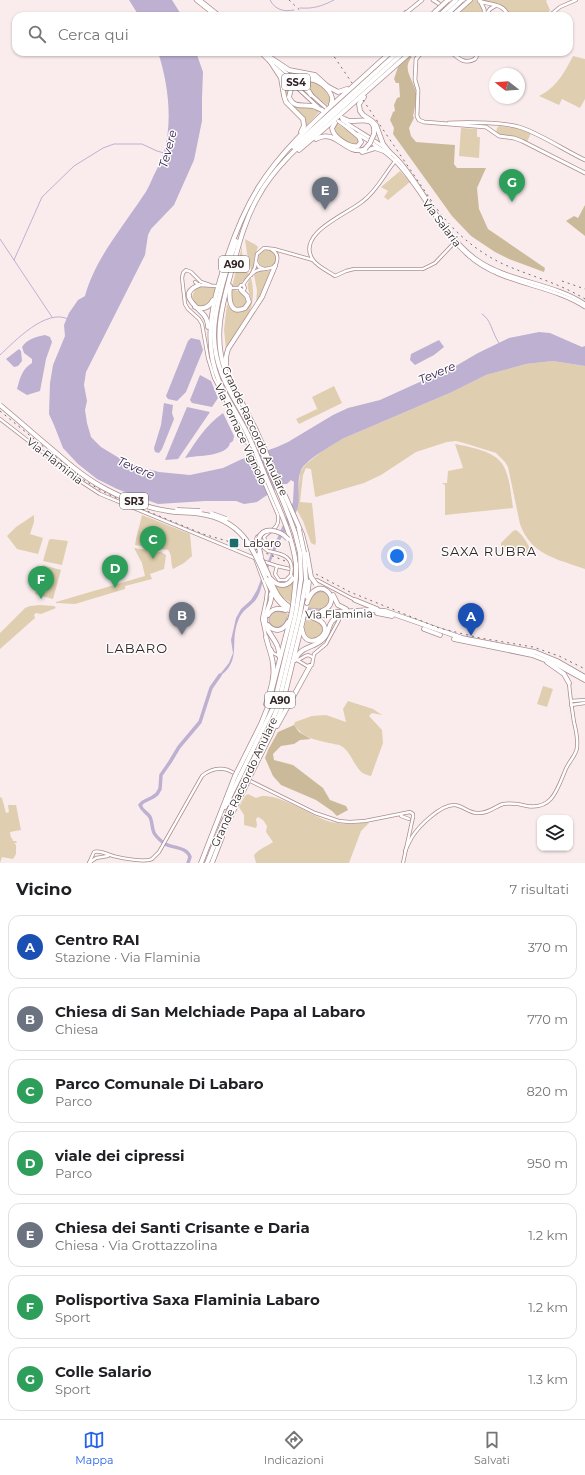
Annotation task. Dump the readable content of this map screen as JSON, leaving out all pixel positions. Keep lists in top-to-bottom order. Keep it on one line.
{"streets":{"highway":["A90","Grande Raccordo Anulare","Via Flaminia","SR3"],"main road":["SS4","Via Salaria"],"street":["Via Fornace Vignolo"]},"crossings":[["SS4","Grande Raccordo Anulare"],["Grande Raccordo Anulare","Via Fornace Vignolo"],["Grande Raccordo Anulare","Via Flaminia"],["Via Flaminia","SR3"]],"districts":["SAXA RUBRA","LABARO"],"water":["Tevere"],"places":{"transit":["Labaro"]},"north":"left","page":{"search":"Cerca qui","pins":["G","E","C","D","F","B","A"],"heading":["Vicino","7 risultati"],"list":[{"mark":"A","name":"Centro RAI","note":"Stazione · Via Flaminia","value":"370 m"},{"mark":"B","name":"Chiesa di San Melchiade Papa al Labaro","note":"Chiesa","value":"770 m"},{"mark":"C","name":"Parco Comunale Di Labaro","note":"Parco","value":"820 m"},{"mark":"D","name":"viale dei cipressi","note":"Parco","value":"950 m"},{"mark":"E","name":"Chiesa dei Santi Crisante e Daria","note":"Chiesa · Via Grottazzolina","value":"1.2 km"},{"mark":"F","name":"Polisportiva Saxa Flaminia Labaro","note":"Sport","value":"1.2 km"},{"mark":"G","name":"Colle Salario","note":"Sport","value":"1.3 km"}],"nav":["Mappa","Indicazioni","Salvati"]}}
